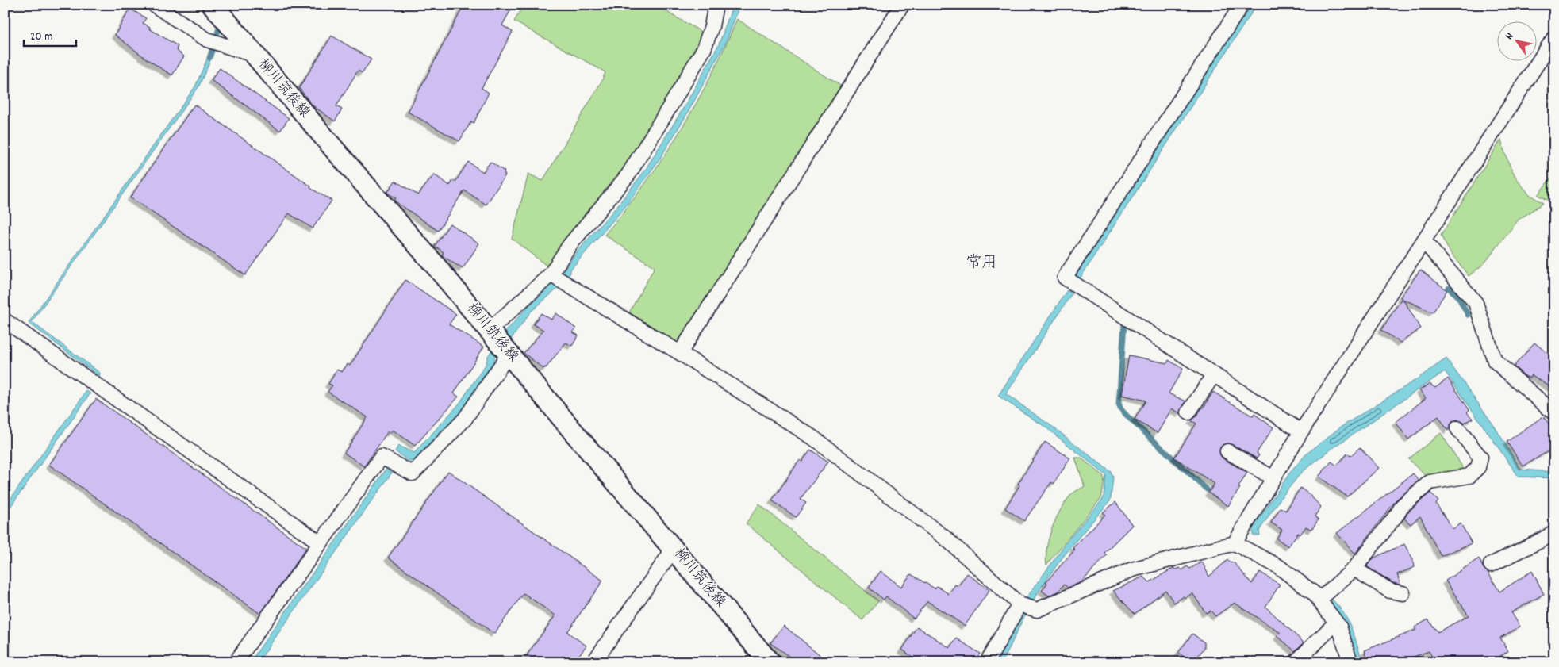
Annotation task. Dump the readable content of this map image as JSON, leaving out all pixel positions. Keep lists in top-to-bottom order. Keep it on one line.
{"streets":{"main road":["柳川筑後線"]},"districts":["常用"],"scale_bar":"20 m","north":"top left"}
